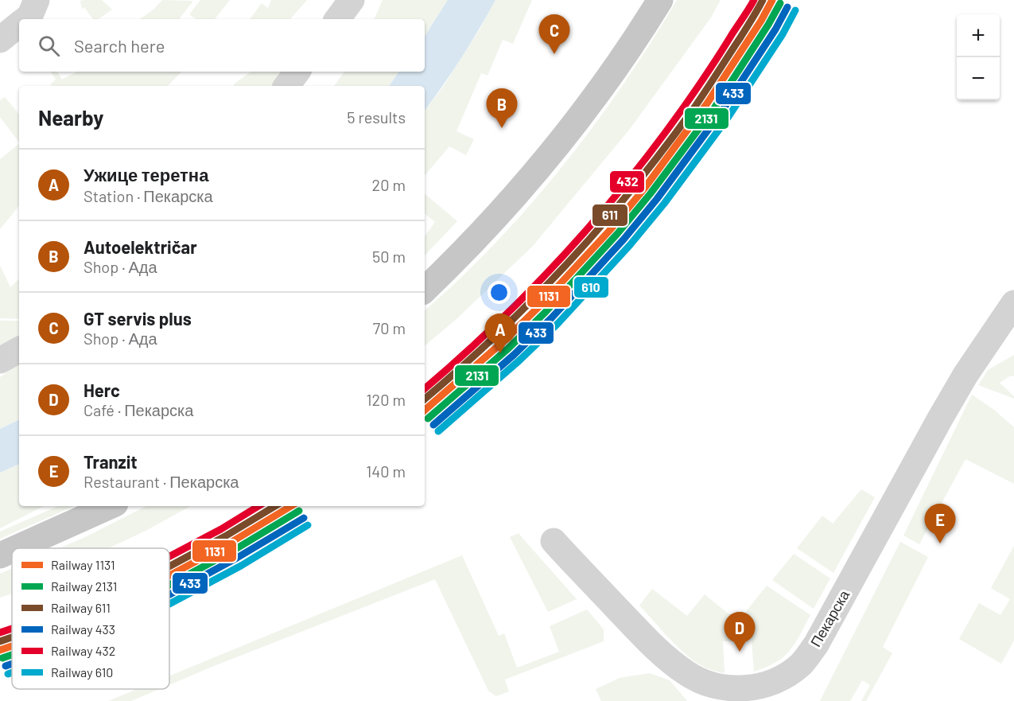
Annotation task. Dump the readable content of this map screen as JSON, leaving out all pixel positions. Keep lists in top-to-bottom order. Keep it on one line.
{"streets":{"street":["Пекарска"]},"lines":["rail line 1131","rail line 611","rail line 432","rail line 2131","rail line 433","rail line 610"],"legend":["Railway 1131","Railway 2131","Railway 611","Railway 433","Railway 432","Railway 610"],"page":{"map_buttons":["+","−"],"pins":["C","B","A","E","D"],"search":"Search here","heading":["Nearby","5 results"],"list":[{"mark":"A","name":"Ужице теретна","note":"Station · Пекарска","value":"20 m"},{"mark":"B","name":"Autoelektričar","note":"Shop · Ада","value":"50 m"},{"mark":"C","name":"GT servis plus","note":"Shop · Ада","value":"70 m"},{"mark":"D","name":"Herc","note":"Café · Пекарска","value":"120 m"},{"mark":"E","name":"Tranzit","note":"Restaurant · Пекарска","value":"140 m"}]}}
